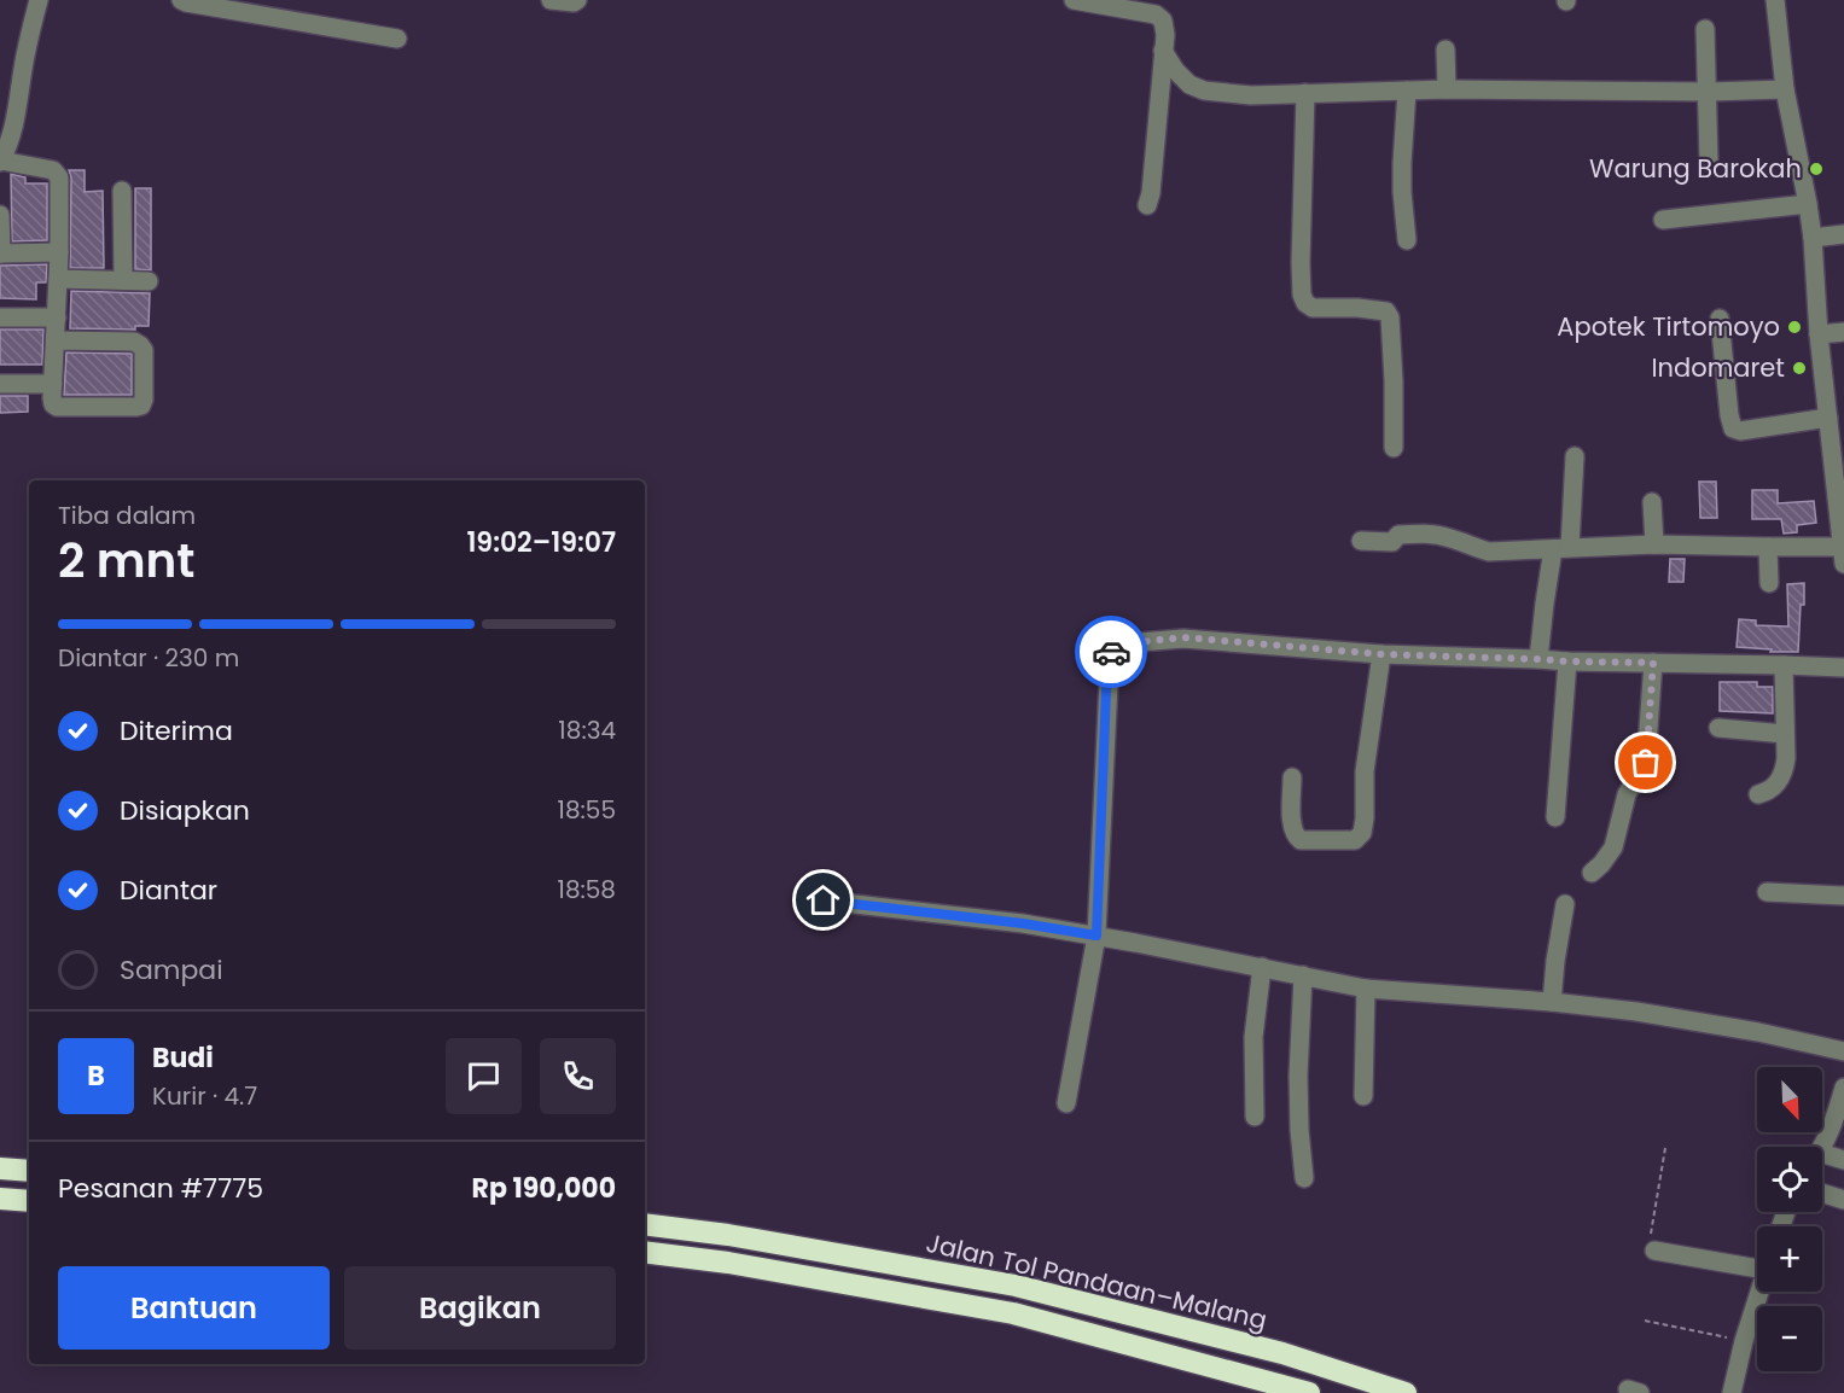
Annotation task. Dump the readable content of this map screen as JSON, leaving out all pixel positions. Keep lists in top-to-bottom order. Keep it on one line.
{"streets":{"highway":["Jalan Tol Pandaan–Malang"]},"places":["Warung Barokah","Apotek Tirtomoyo","Indomaret"],"north":"bottom right","page":{"heading":["2 mnt","Tiba dalam","19:02–19:07"],"panel":["Budi","Kurir · 4.7","Pesanan #7775","Rp 190,000"],"bar":"Diantar · 230 m","list":[["Diterima","18:34"],["Disiapkan","18:55"],["Diantar","18:58"],"Sampai"],"round":"B","map_buttons":["+","−"],"buttons":["Bantuan","Bagikan"]}}
